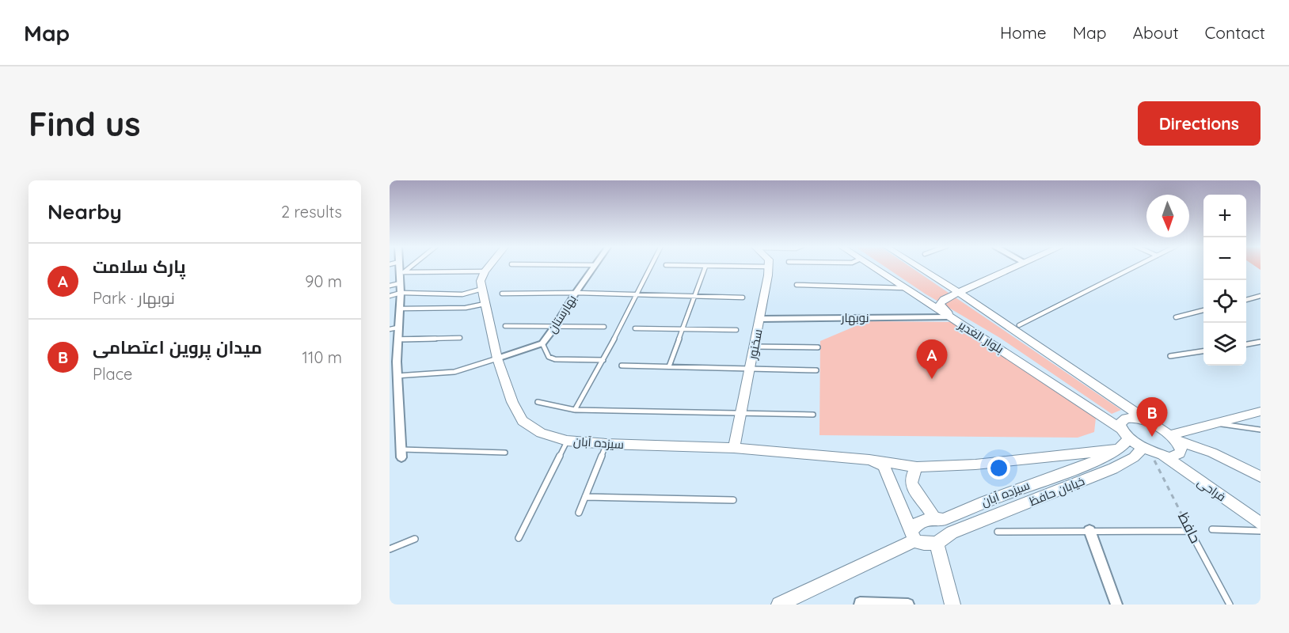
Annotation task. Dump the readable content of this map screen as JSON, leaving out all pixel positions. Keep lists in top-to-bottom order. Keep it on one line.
{"streets":{"street":["بهارستان","نوبهار","بلوار الغدیر","سخنور","سیزده آبان","فراحی","خیابان حافظ"],"lane":["حافظ"]},"crossings":[["بهارستان","سیزده آبان"],["نوبهار","بلوار الغدیر"],["نوبهار","سخنور"],["بلوار الغدیر","سیزده آبان"],["بلوار الغدیر","فراحی"],["بلوار الغدیر","خیابان حافظ"],["بلوار الغدیر","حافظ"],["سخنور","سیزده آبان"],["فراحی","خیابان حافظ"],["فراحی","حافظ"],["خیابان حافظ","حافظ"]],"north":"bottom","page":{"header":"Map","nav":["Home","Map","About","Contact"],"buttons":"Directions","title":"Find us","heading":["Nearby","2 results"],"map_buttons":["+","−"],"list":[{"mark":"A","name":"پارک سلامت","note":"Park · نوبهار","value":"90 m"},{"mark":"B","name":"میدان پروین اعتصامی","note":"Place","value":"110 m"}],"pins":["A","B"]}}
